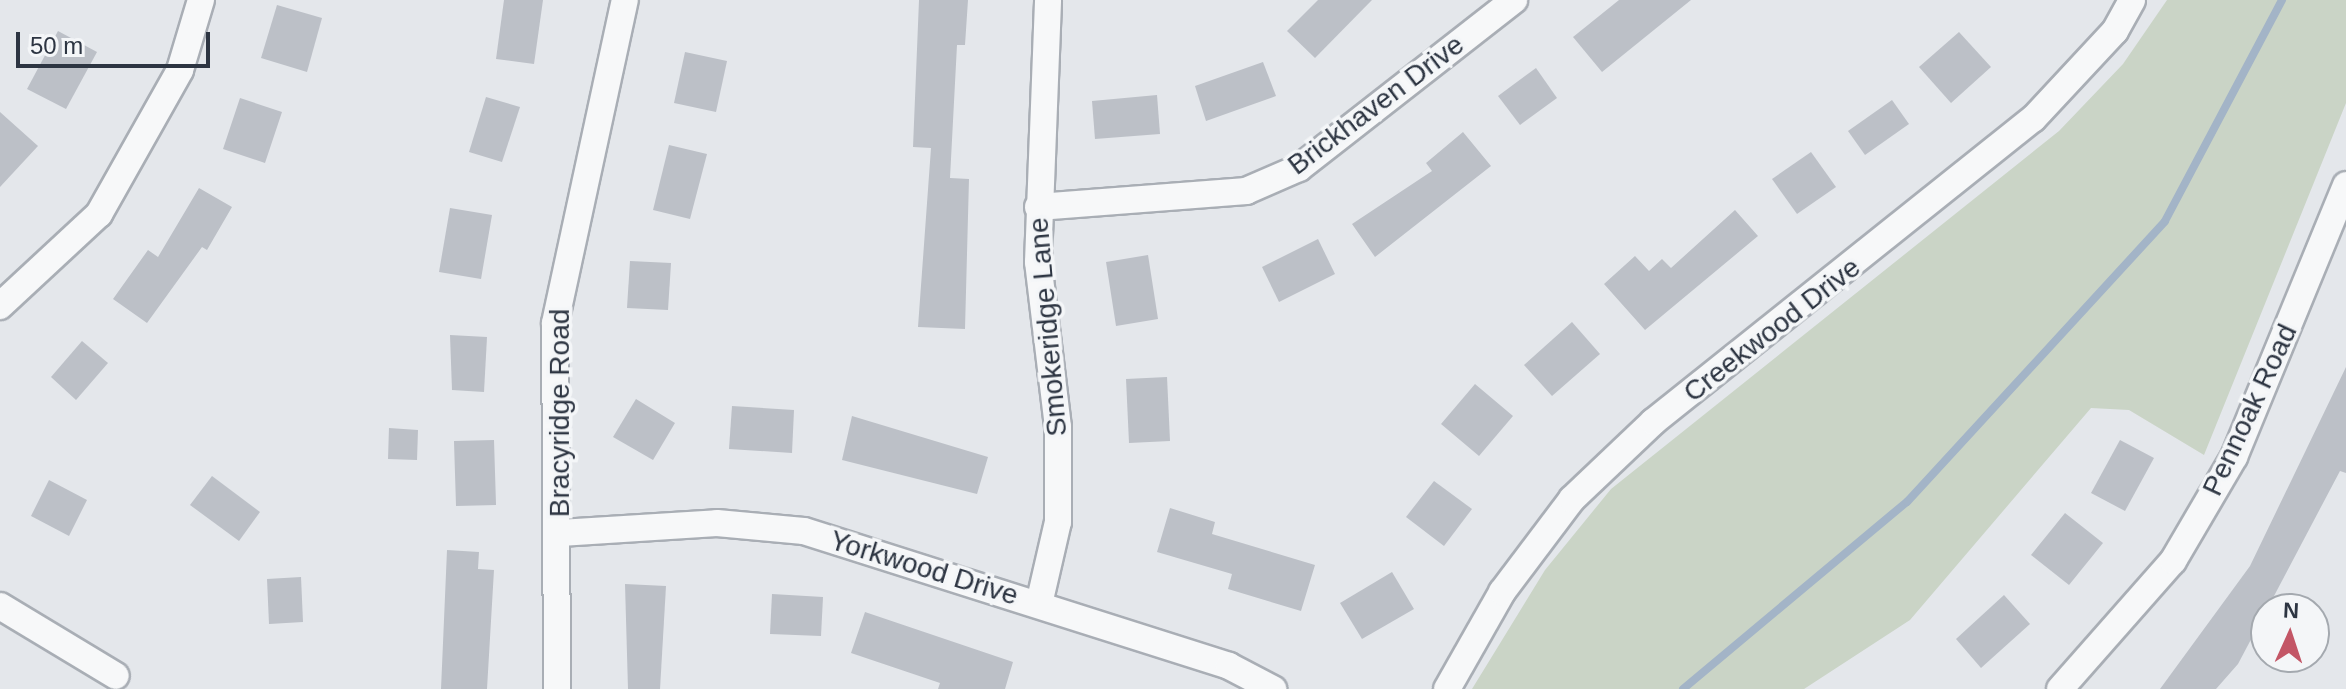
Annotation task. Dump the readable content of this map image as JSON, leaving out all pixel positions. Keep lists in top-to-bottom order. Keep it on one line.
{"streets":{"street":["Brickhaven Drive","Smokeridge Lane","Creekwood Drive","Pennoak Road","Bracyridge Road","Yorkwood Drive"]},"crossings":[["Brickhaven Drive","Smokeridge Lane"],["Smokeridge Lane","Yorkwood Drive"],["Bracyridge Road","Yorkwood Drive"]],"scale_bar":"50 m","north":"top"}
